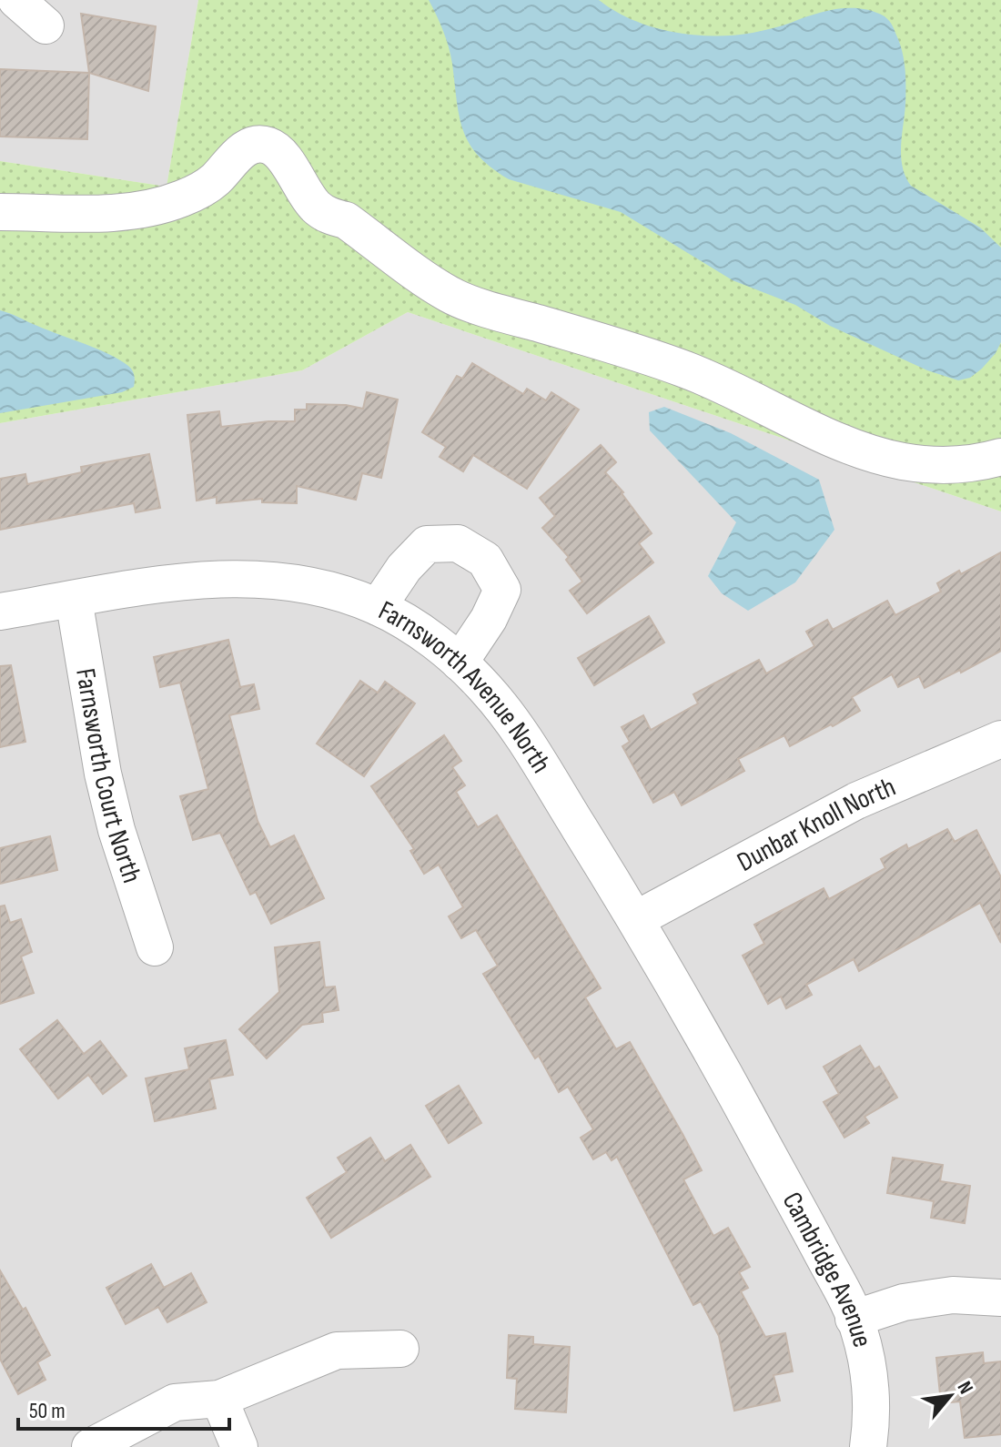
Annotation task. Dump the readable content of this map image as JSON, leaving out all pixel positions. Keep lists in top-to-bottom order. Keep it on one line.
{"streets":{"street":["Farnsworth Avenue North","Farnsworth Court North","Dunbar Knoll North","Cambridge Avenue"]},"crossings":[["Farnsworth Avenue North","Farnsworth Court North"],["Farnsworth Avenue North","Dunbar Knoll North"],["Farnsworth Avenue North","Cambridge Avenue"]],"scale_bar":"50 m","north":"top right"}
